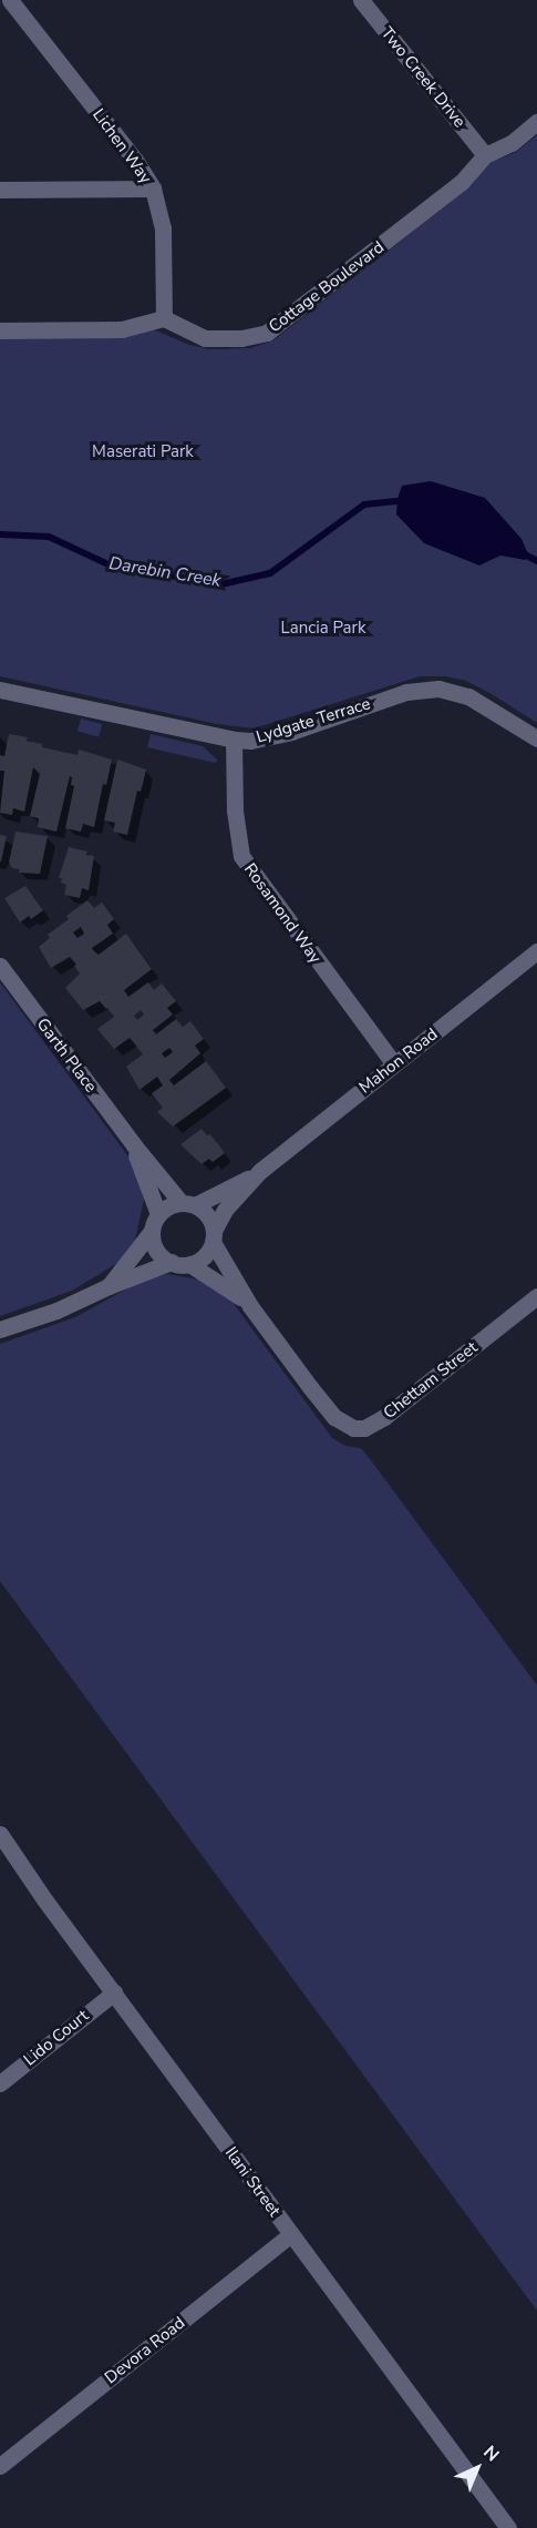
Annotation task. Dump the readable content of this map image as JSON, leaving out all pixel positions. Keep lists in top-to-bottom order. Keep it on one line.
{"streets":{"street":["Two Creek Drive","Lichen Way","Cottage Boulevard","Lydgate Terrace","Rosamond Way","Garth Place","Mahon Road","Chettam Street","Lido Court","Ilani Street","Devora Road"]},"crossings":[["Two Creek Drive","Cottage Boulevard"],["Lichen Way","Cottage Boulevard"],["Lydgate Terrace","Rosamond Way"],["Rosamond Way","Mahon Road"],["Garth Place","Mahon Road"],["Garth Place","Chettam Street"],["Mahon Road","Chettam Street"],["Lido Court","Ilani Street"],["Ilani Street","Devora Road"]],"water":["Darebin Creek"],"parks":["Maserati Park","Lancia Park"],"north":"top right"}
